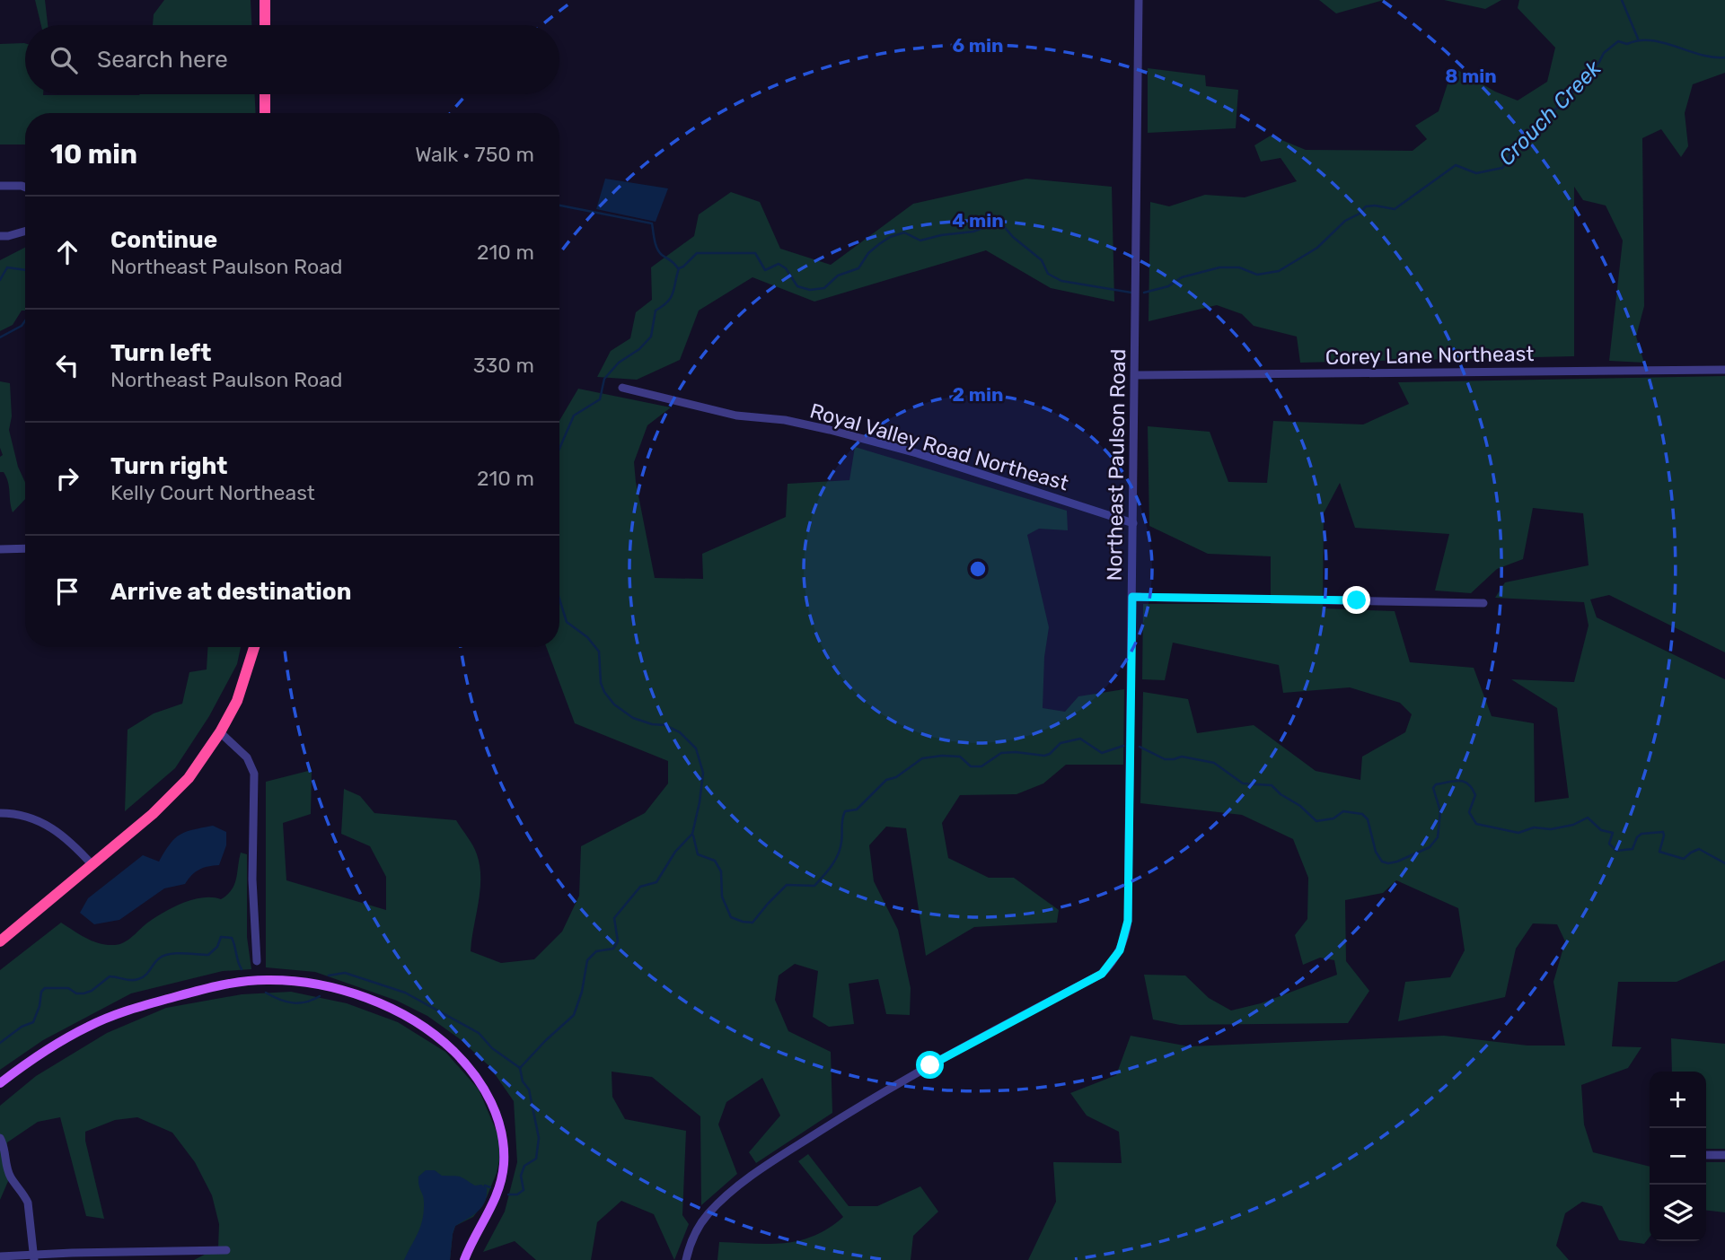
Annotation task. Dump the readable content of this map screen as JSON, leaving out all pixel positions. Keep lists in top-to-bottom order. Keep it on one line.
{"streets":{"street":["Corey Lane Northeast","Royal Valley Road Northeast","Northeast Paulson Road"]},"crossings":[["Corey Lane Northeast","Northeast Paulson Road"],["Royal Valley Road Northeast","Northeast Paulson Road"]],"water":["Crouch Creek"],"page":{"search":"Search here","heading":["10 min","Walk · 750 m"],"list":[["Continue","Northeast Paulson Road","210 m"],["Turn left","Northeast Paulson Road","330 m"],["Turn right","Kelly Court Northeast","210 m"],"Arrive at destination"],"map_buttons":["+","−"]},"rings":["6 min","8 min","4 min","2 min"]}
